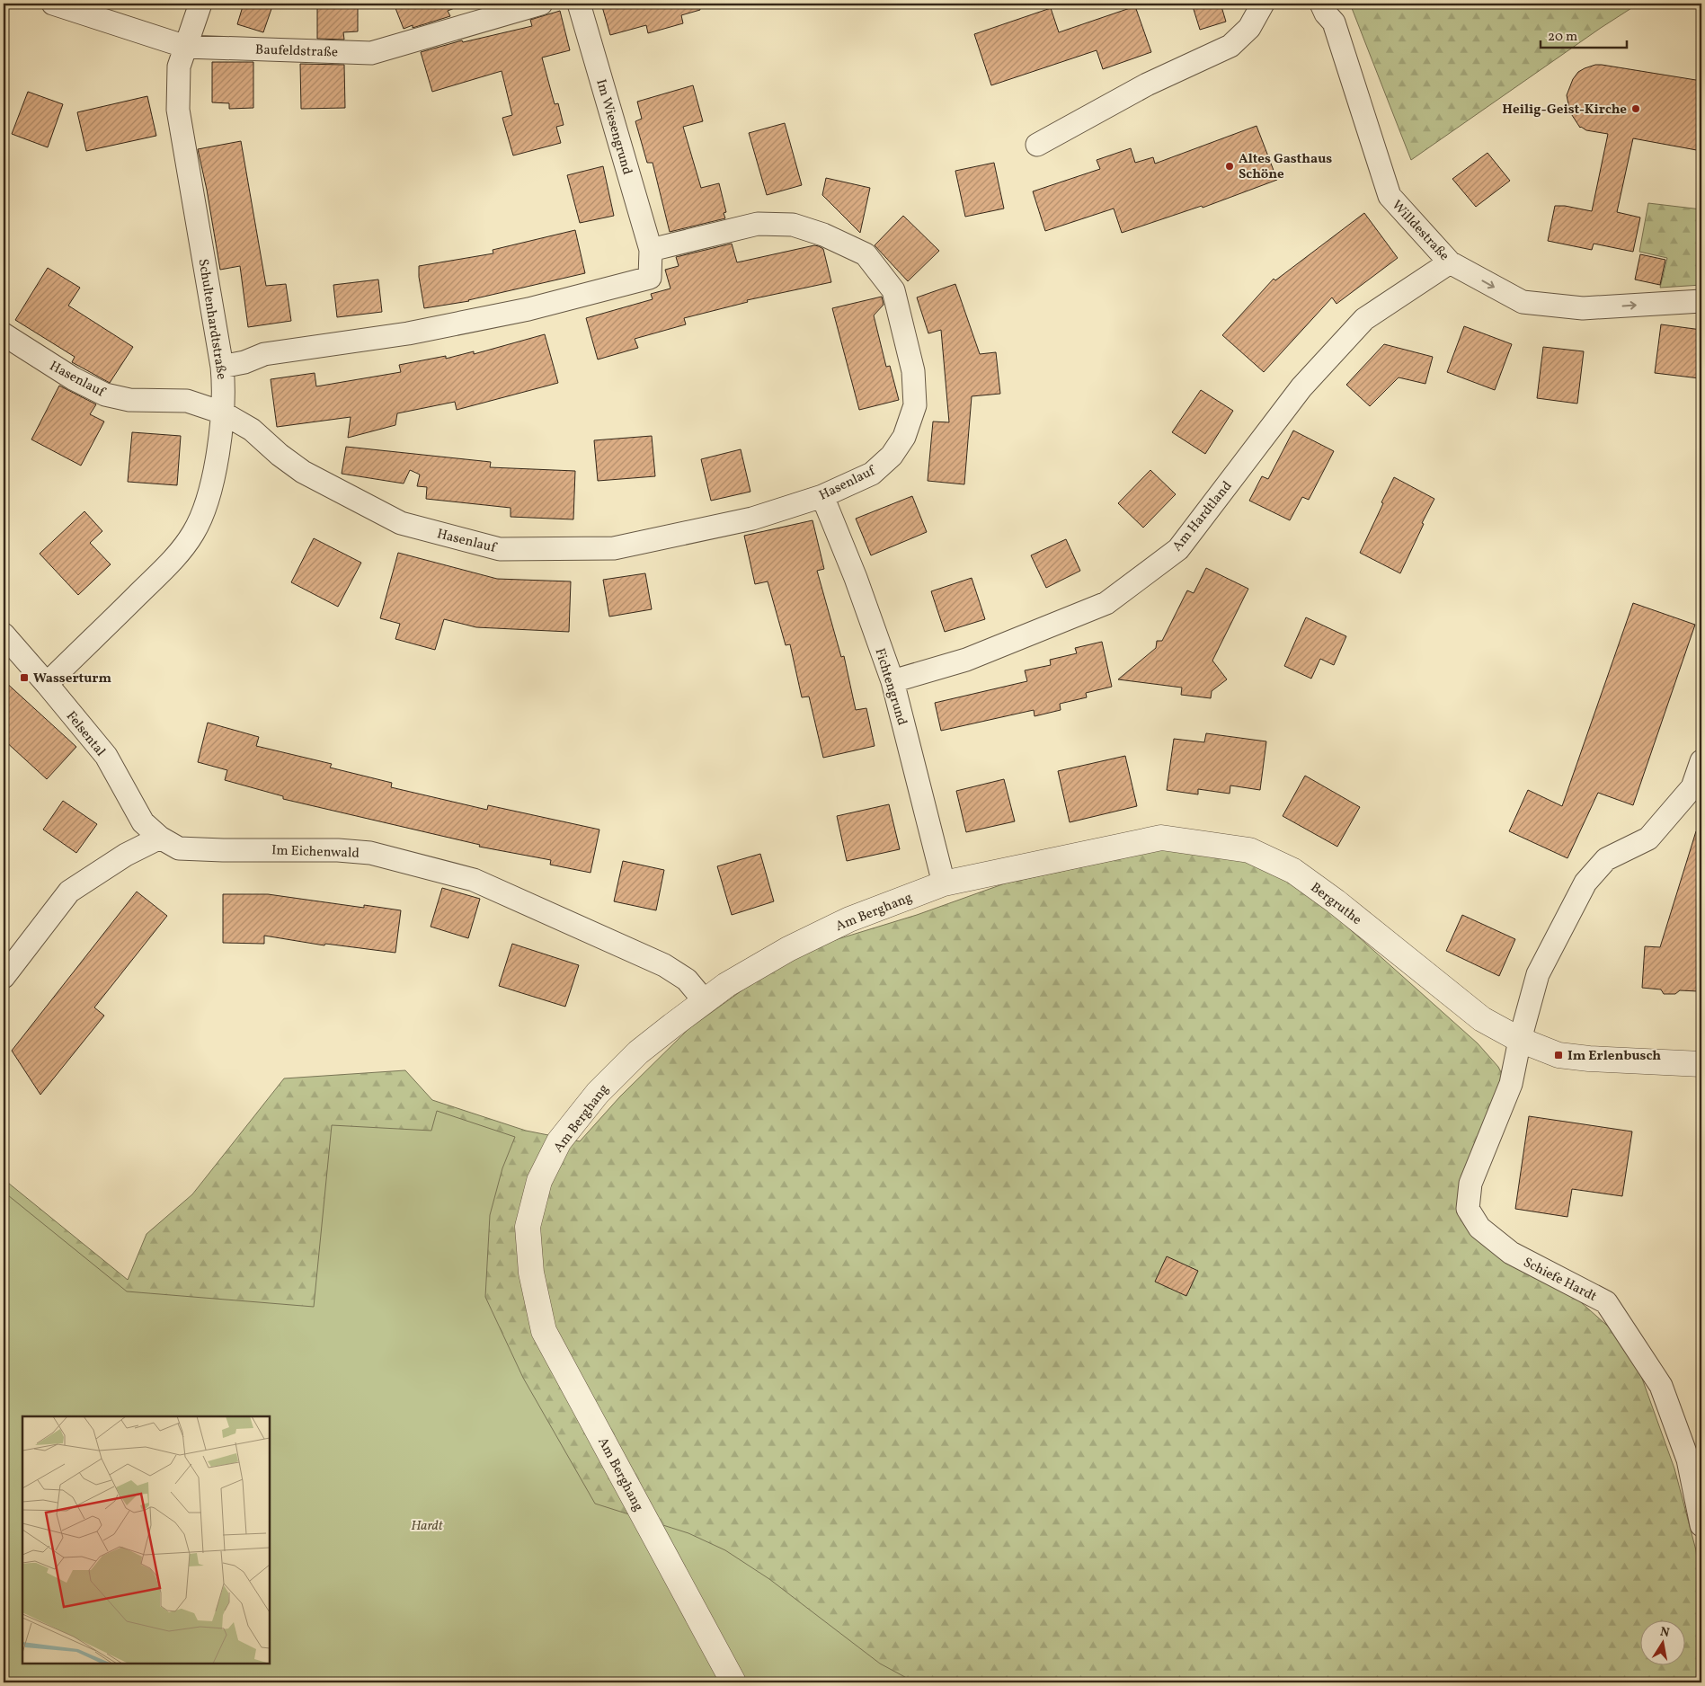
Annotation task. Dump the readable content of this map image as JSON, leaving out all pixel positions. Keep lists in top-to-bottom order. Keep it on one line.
{"streets":{"street":["Baufeldstraße","Im Wiesengrund","Willdestraße","Schultenhardtstraße","Hasenlauf","Am Hardtland","Fichtengrund","Felsental","Im Eichenwald","Bergruthe","Am Berghang","Schiefe Hardt"]},"crossings":[["Baufeldstraße","Schultenhardtstraße"],["Im Wiesengrund","Hasenlauf"],["Willdestraße","Am Hardtland"],["Schultenhardtstraße","Hasenlauf"],["Schultenhardtstraße","Felsental"],["Hasenlauf","Fichtengrund"],["Am Hardtland","Fichtengrund"],["Fichtengrund","Bergruthe"],["Fichtengrund","Am Berghang"],["Felsental","Im Eichenwald"],["Im Eichenwald","Am Berghang"],["Bergruthe","Am Berghang"],["Bergruthe","Schiefe Hardt"]],"one_way":["Willdestraße"],"parks":["Hardt"],"places":{"other":["Heilig-Geist-Kirche","Altes Gasthaus Schöne"],"transit":["Wasserturm","Im Erlenbusch"]},"scale_bar":"20 m","north":"top"}
